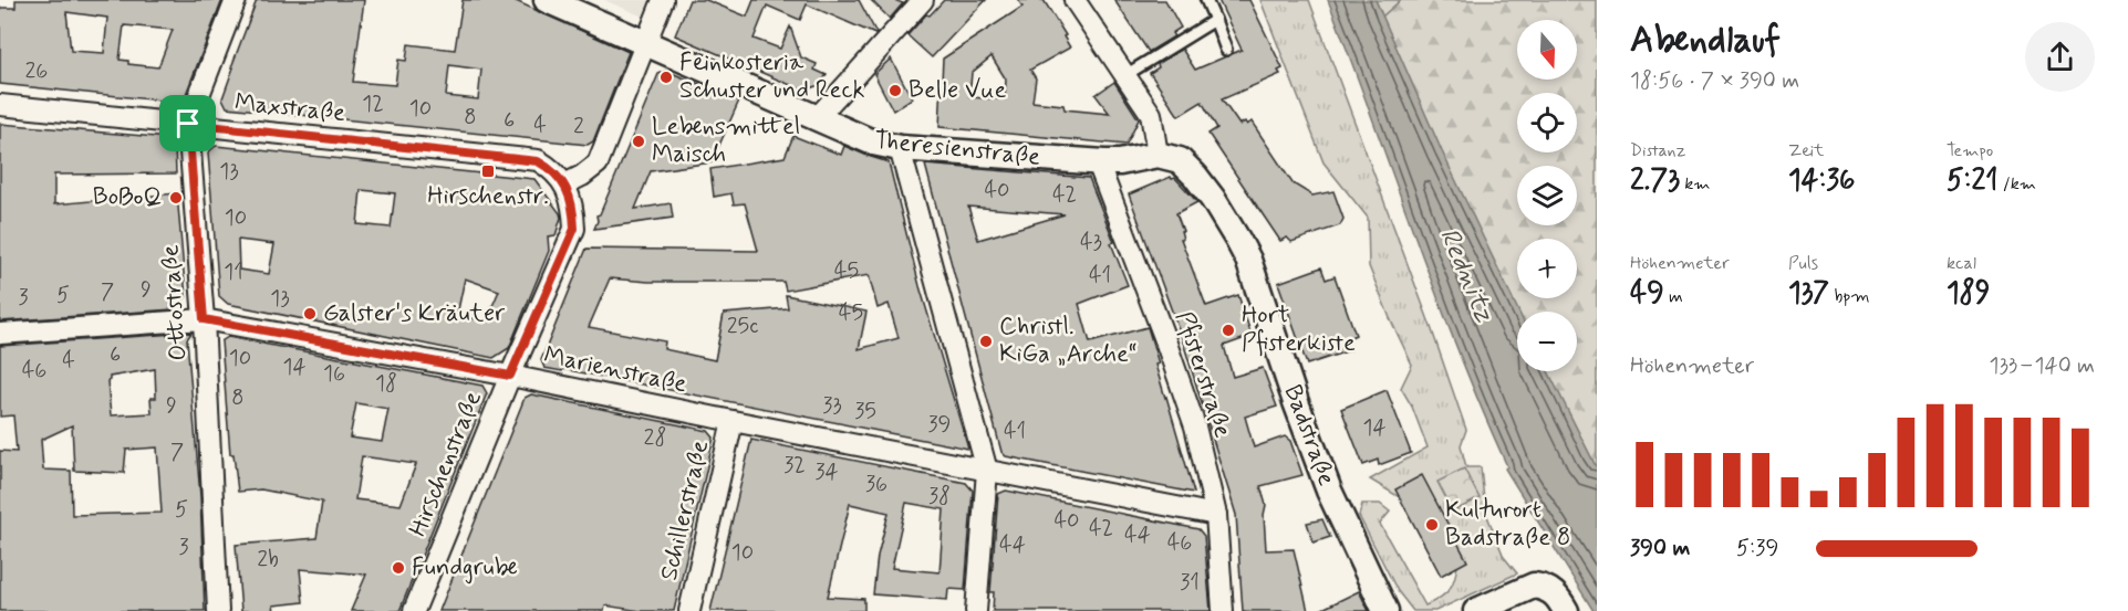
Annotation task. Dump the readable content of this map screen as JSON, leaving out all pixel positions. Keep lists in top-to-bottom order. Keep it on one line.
{"streets":{"street":["Maxstraße","Theresienstraße","Ottostraße","Marienstraße","Pfisterstraße","Badstraße","Hirschenstraße","Schillerstraße"]},"crossings":[["Maxstraße","Ottostraße"],["Maxstraße","Hirschenstraße"],["Theresienstraße","Pfisterstraße"],["Theresienstraße","Badstraße"],["Ottostraße","Marienstraße"],["Marienstraße","Pfisterstraße"],["Marienstraße","Hirschenstraße"],["Marienstraße","Schillerstraße"]],"water":["Rednitz"],"places":{"other":["Feinkosteria Schuster und Reck","Belle Vue","Lebensmittel Maisch","BoBoQ","Galster's Kräuter","Hort Pfisterkiste","Christl. KiGa „Arche“","Kulturort Badstraße 8","Fundgrube"],"transit":["Hirschenstr."]},"house_numbers":["26","12","10","8","6","4","2","13","40","42","10","43","45","11","41","9","7","5","3","13","45","25c","6","10","4","14","46","16","18","8","9","33","35","39","14","41","28","7","32","34","36","38","5","40","42","44","46","44","3","10","2b","31"],"north":"bottom","page":{"heading":["Abendlauf","18:56 · 7 × 390 m"],"map_buttons":["+","−"],"stats":[["Distanz","2.73 km"],["Zeit","14:36"],["Tempo","5:21 /km"],["Höhenmeter","49 m"],["Puls","137 bpm"],["kcal","189"]],"chart":["Höhenmeter","133–140 m"],"list":[{"name":"390 m","note":"5:39"}]}}
